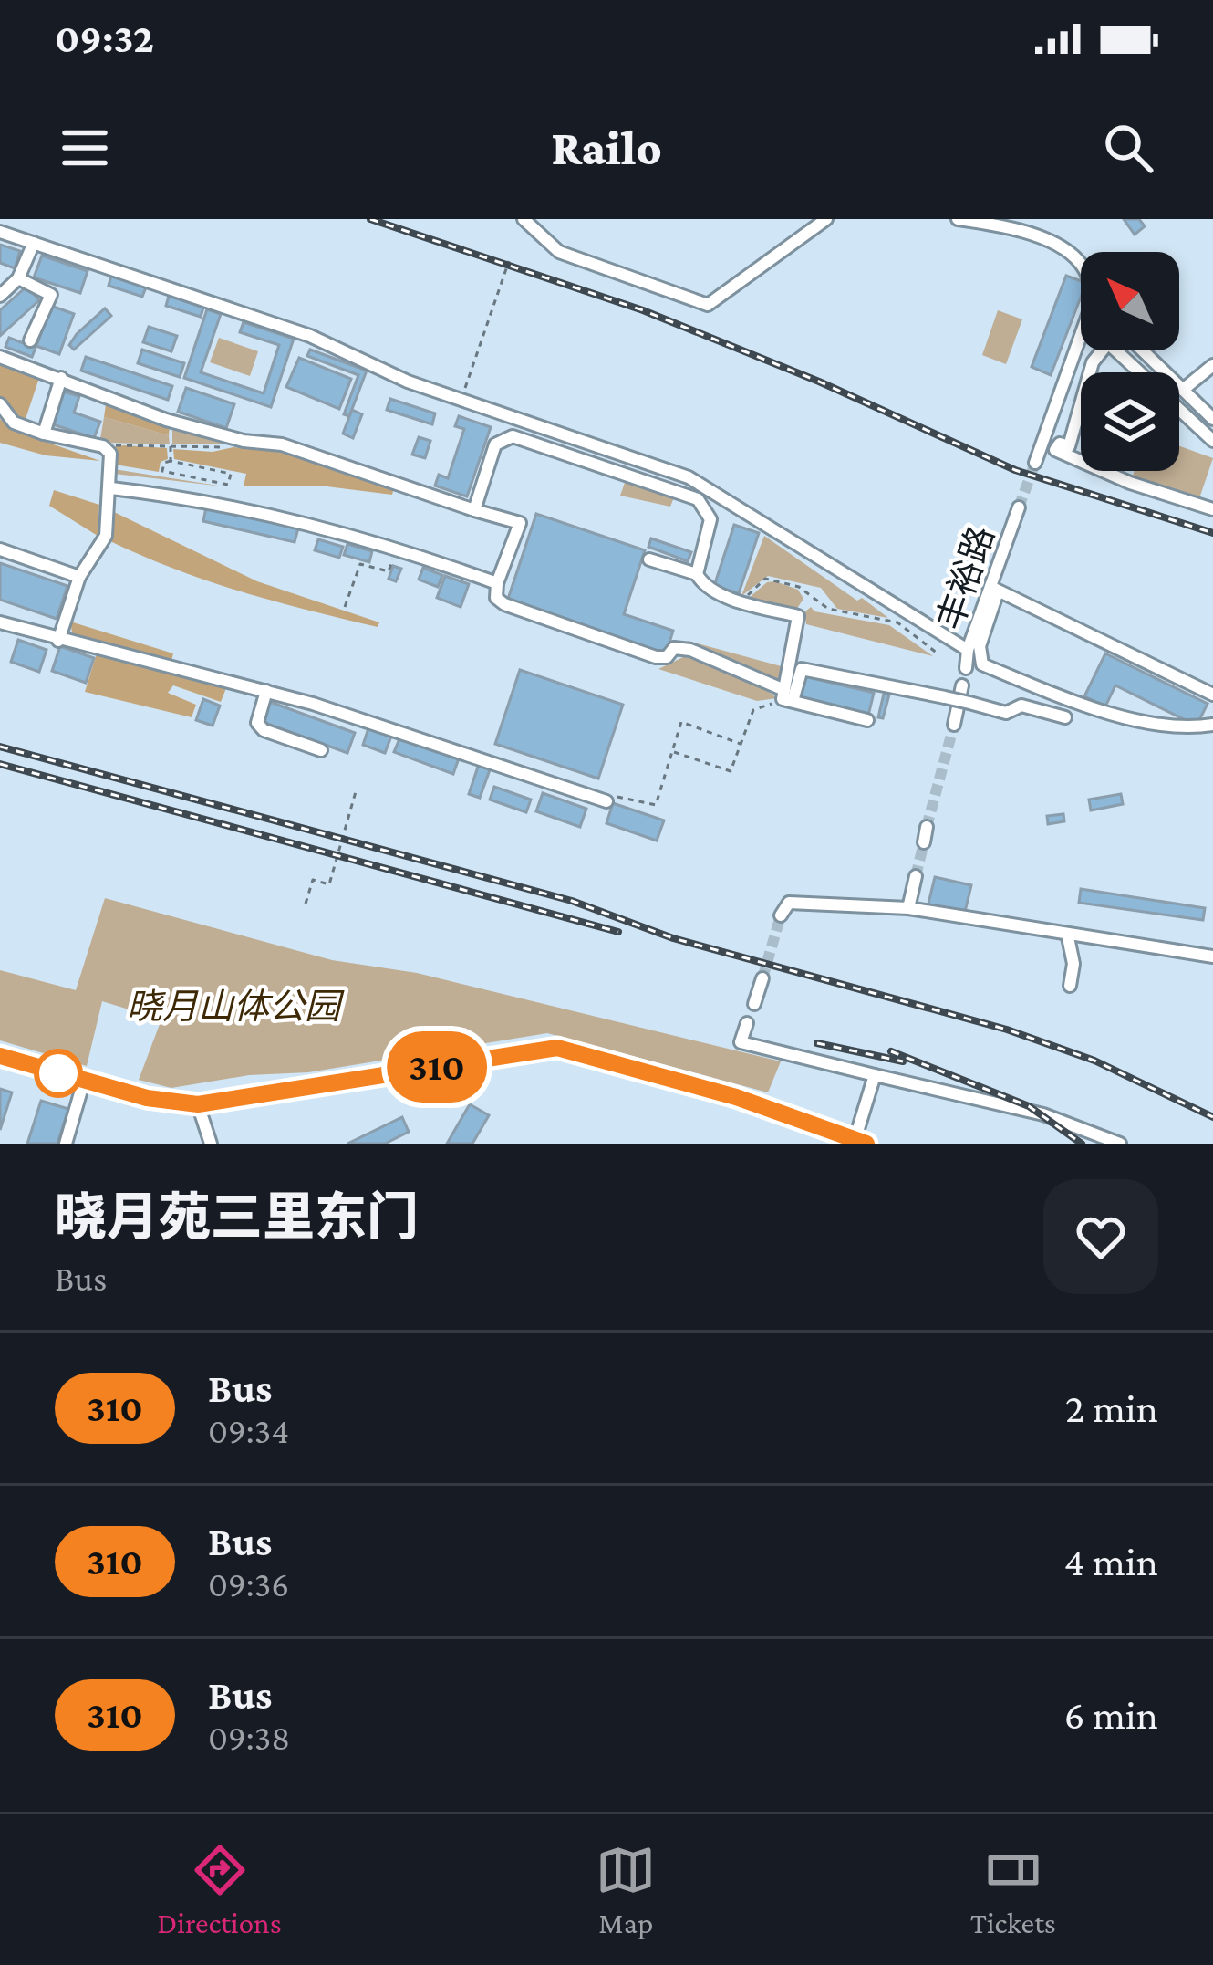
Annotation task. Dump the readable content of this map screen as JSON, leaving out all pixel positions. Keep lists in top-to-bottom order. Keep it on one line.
{"streets":{"street":["丰裕路"]},"parks":["晓月山体公园"],"lines":["bus line 310"],"north":"top left","page":{"status":"09:32","header":"Railo","on_map":"310","heading":["晓月苑三里东门","Bus"],"list":[{"mark":"310","name":"Bus","note":"09:34","value":"2 min"},{"mark":"310","name":"Bus","note":"09:36","value":"4 min"},{"mark":"310","name":"Bus","note":"09:38","value":"6 min"}],"tabs":["Directions","Map","Tickets"]}}
